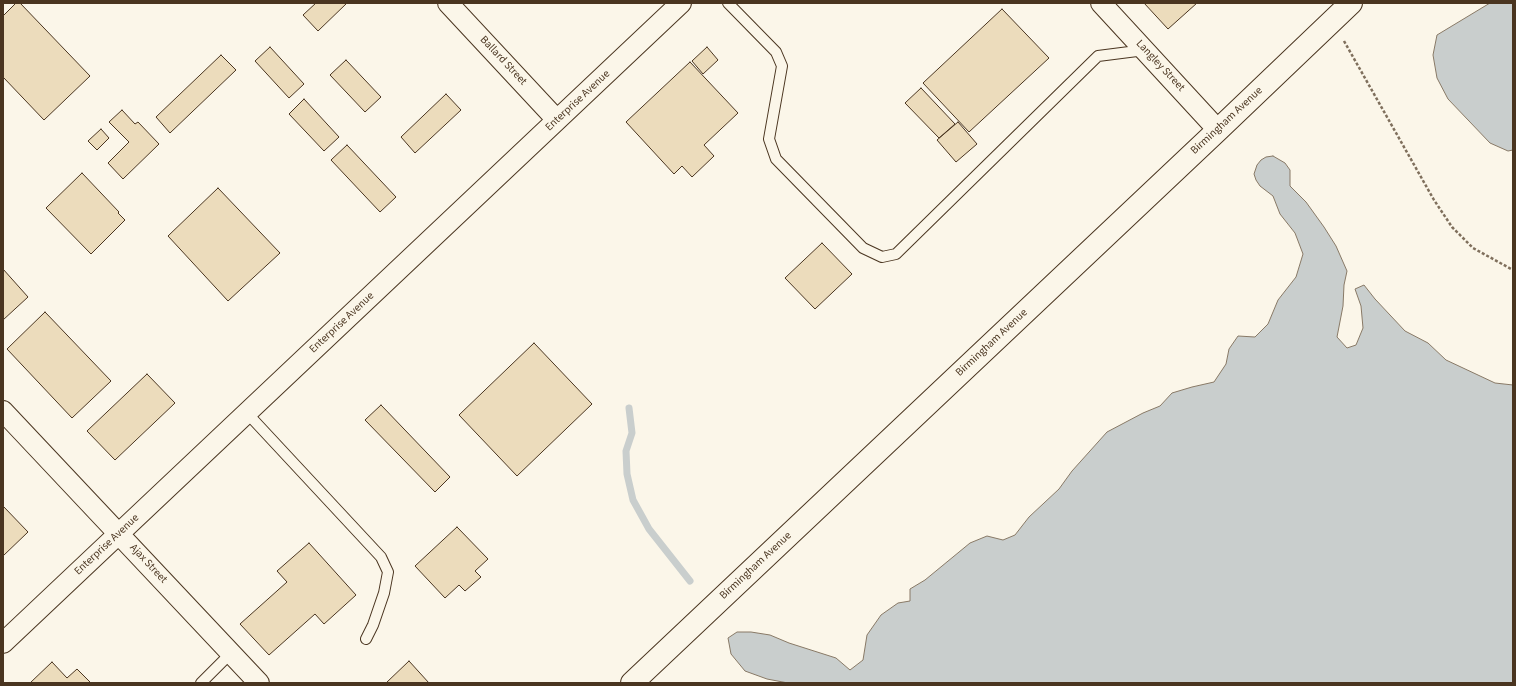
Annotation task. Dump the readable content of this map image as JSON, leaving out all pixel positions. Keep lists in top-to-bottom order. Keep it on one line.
{"streets":{"main road":["Birmingham Avenue"],"street":["Ballard Street","Langley Street","Enterprise Avenue","Ajax Street"]},"crossings":[["Ballard Street","Enterprise Avenue"],["Langley Street","Birmingham Avenue"],["Enterprise Avenue","Ajax Street"]]}
